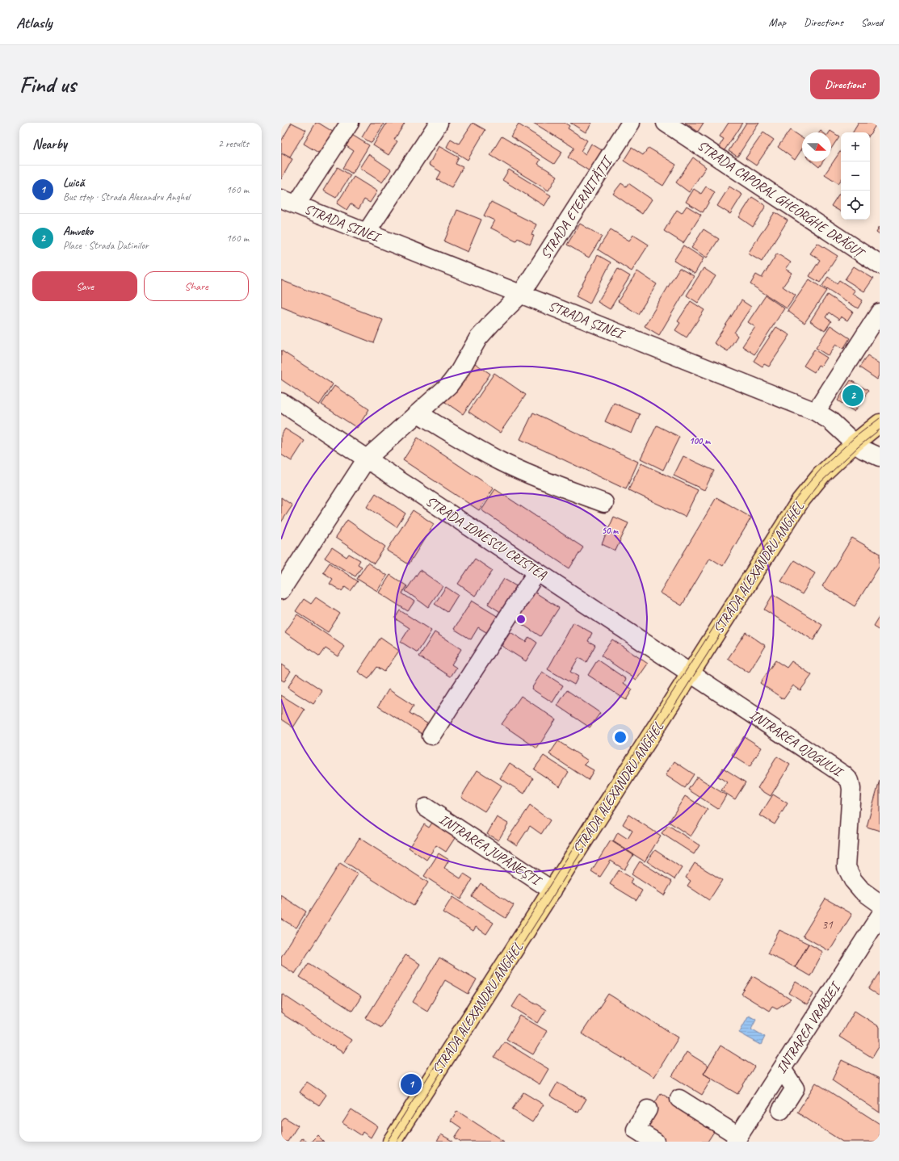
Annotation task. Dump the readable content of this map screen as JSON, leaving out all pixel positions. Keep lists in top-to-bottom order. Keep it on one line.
{"streets":{"main road":["STRADA ALEXANDRU ANGHEL"],"street":["STRADA CAPORAL GHEORGHE DRĂGUȚ","STRADA ETERNITĂȚII","STRADA ȘINEI","STRADA IONESCU CRISTEA","INTRAREA OJOGULUI","INTRAREA JUPÂNEȘTI","INTRAREA VRABIEI"]},"crossings":[["STRADA ETERNITĂȚII","STRADA ȘINEI"],["STRADA ETERNITĂȚII","STRADA IONESCU CRISTEA"],["STRADA ȘINEI","STRADA ALEXANDRU ANGHEL"],["STRADA IONESCU CRISTEA","STRADA ALEXANDRU ANGHEL"],["STRADA IONESCU CRISTEA","INTRAREA OJOGULUI"],["STRADA ALEXANDRU ANGHEL","INTRAREA OJOGULUI"],["STRADA ALEXANDRU ANGHEL","INTRAREA JUPÂNEȘTI"]],"house_numbers":["31"],"north":"right","page":{"header":"Atlasly","nav":["Map","Directions","Saved"],"buttons":["Directions",["Save","Share"]],"title":"Find us","heading":["Nearby","2 results"],"map_buttons":["+","−"],"list":[{"mark":"1","name":"Luică","note":"Bus stop · Strada Alexandru Anghel","value":"160 m"},{"mark":"2","name":"Amveko","note":"Place · Strada Datinilor","value":"160 m"}],"pins":["2","1"]},"rings":["100 m","50 m"]}
